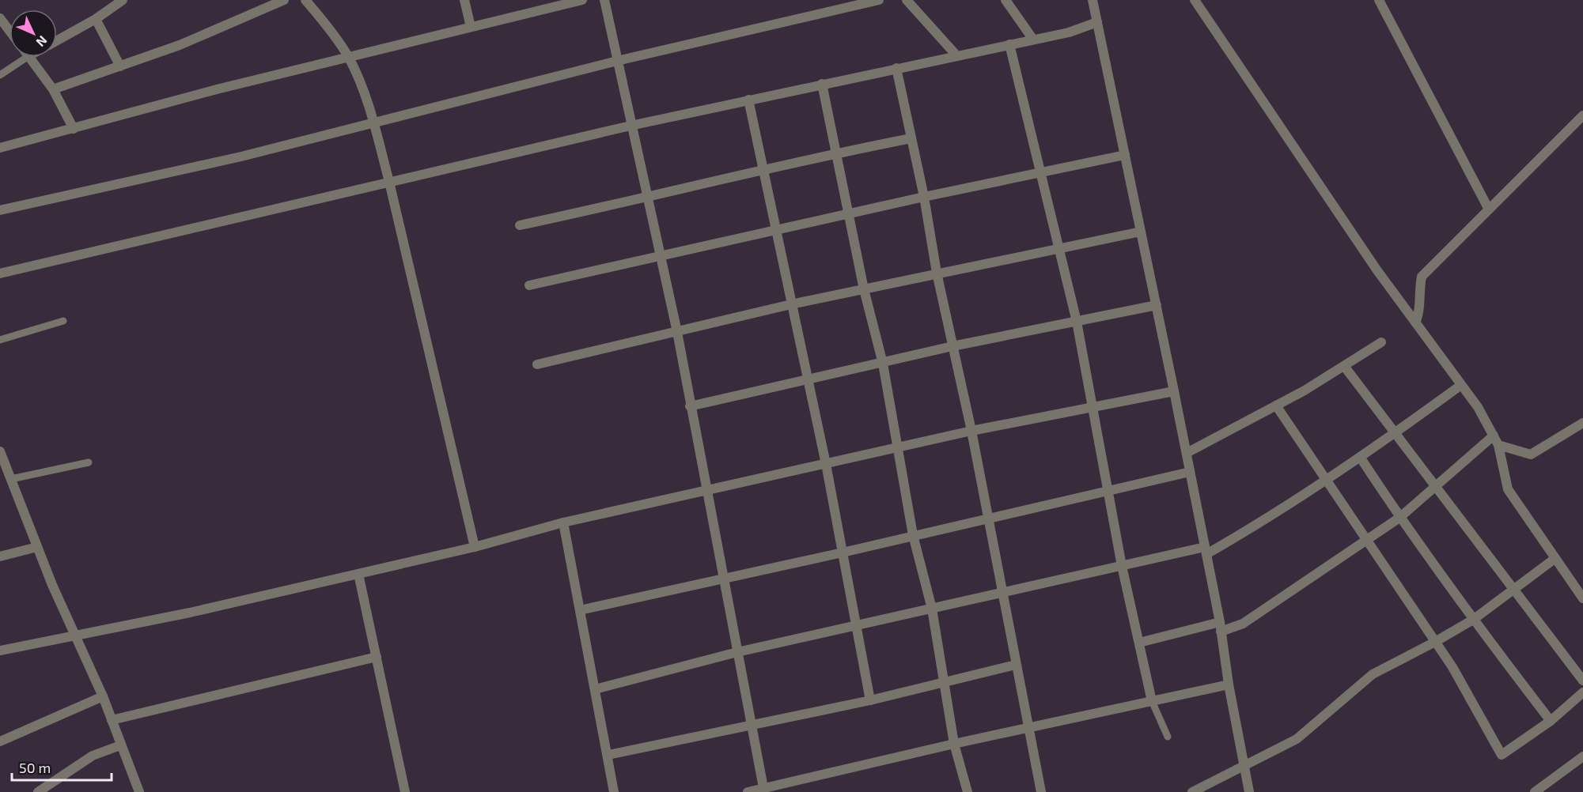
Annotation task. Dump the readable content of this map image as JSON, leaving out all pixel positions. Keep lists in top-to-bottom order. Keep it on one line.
{"scale_bar":"50 m","north":"bottom right"}
